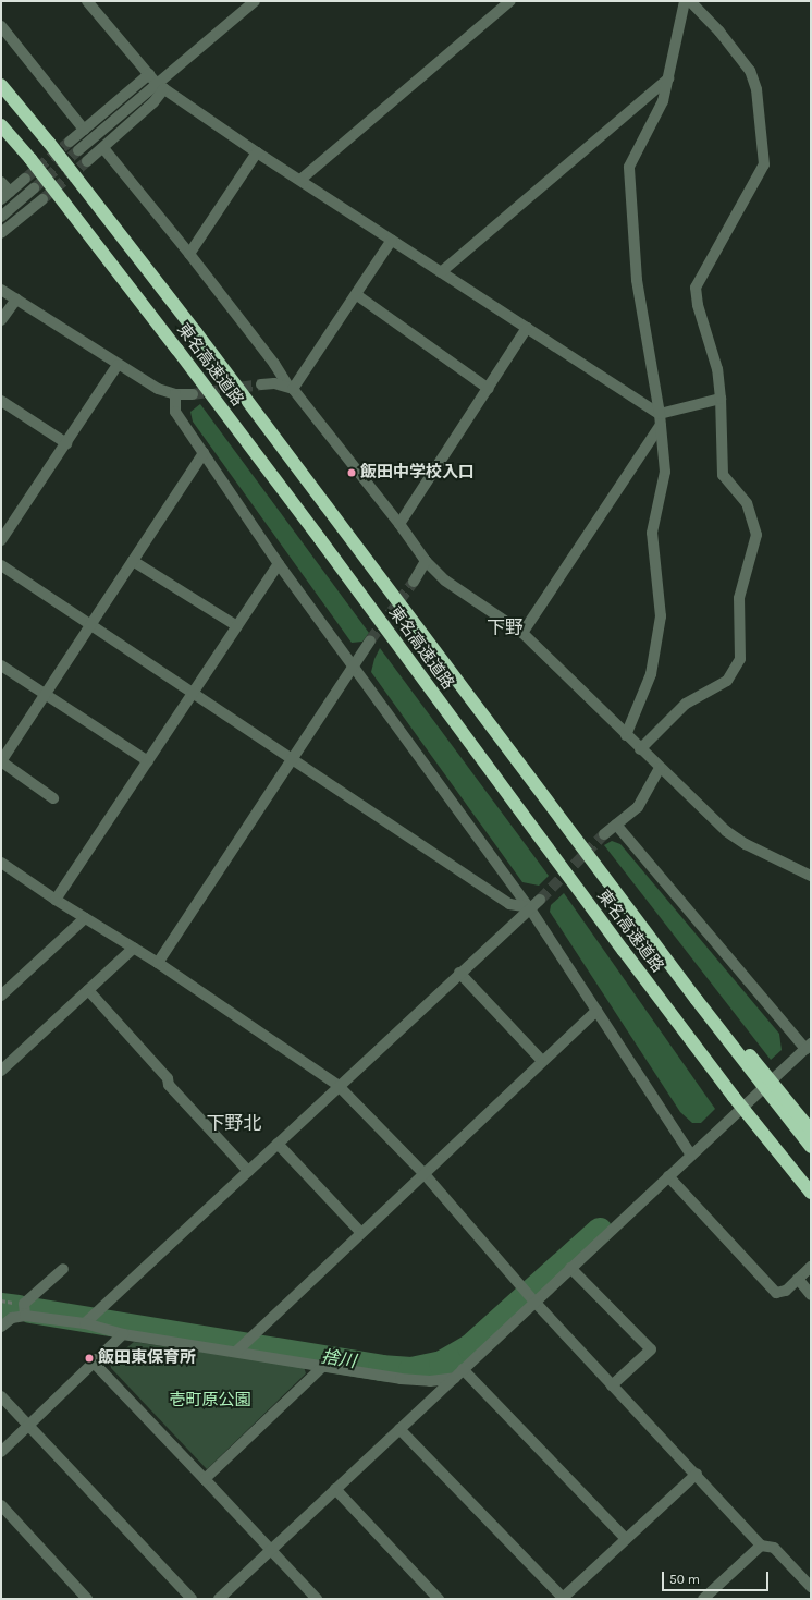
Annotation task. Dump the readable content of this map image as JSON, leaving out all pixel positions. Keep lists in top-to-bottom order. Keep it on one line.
{"streets":{"highway":["東名高速道路"]},"districts":["下野","下野北"],"water":["捨川"],"parks":["壱町原公園"],"places":["飯田中学校入口","飯田東保育所"],"scale_bar":"50 m"}
